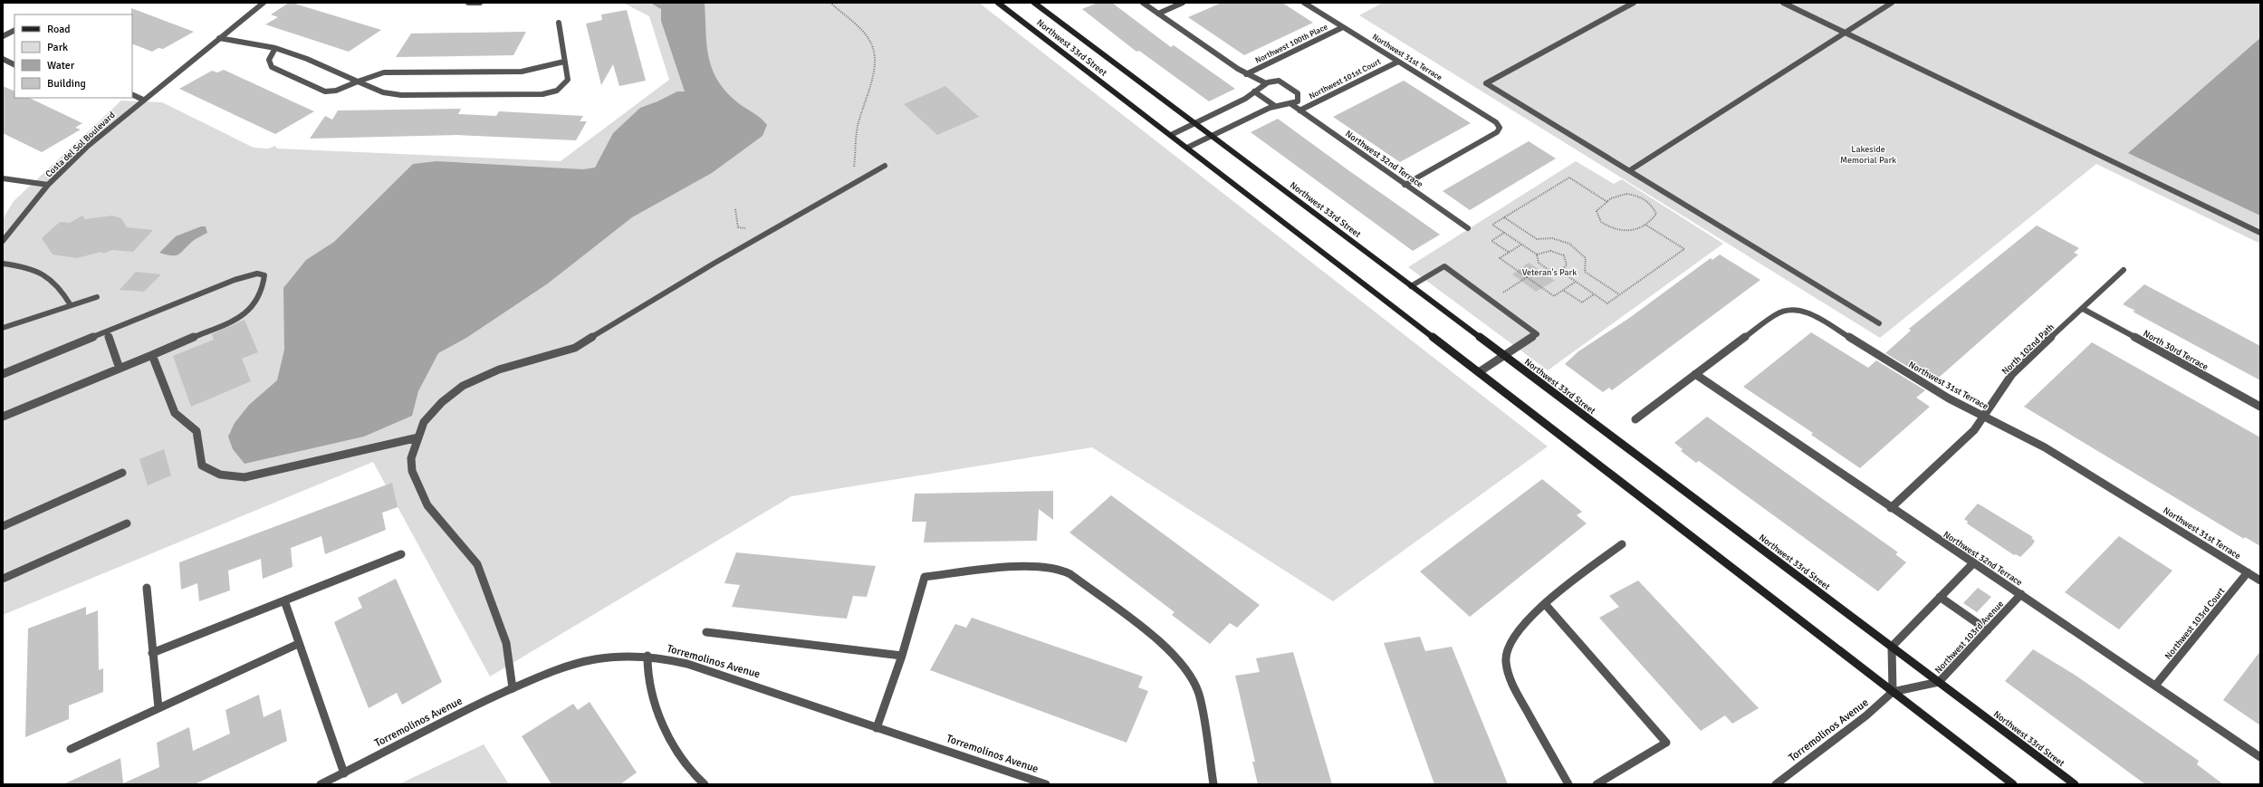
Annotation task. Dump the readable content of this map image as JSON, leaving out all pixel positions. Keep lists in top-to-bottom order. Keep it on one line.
{"streets":{"street":["Northwest 100th Place","Northwest 33rd Street","Northwest 31st Terrace","Northwest 101st Court","Costa del Sol Boulevard","Northwest 32nd Terrace","North 102nd Path","North 30rd Terrace","Northwest 103rd Court","Northwest 103rd Avenue","Torremolinos Avenue"]},"crossings":[["Northwest 100th Place","Northwest 31st Terrace"],["Northwest 33rd Street","Northwest 103rd Avenue"],["Northwest 33rd Street","Torremolinos Avenue"],["Northwest 31st Terrace","Northwest 101st Court"],["Northwest 31st Terrace","Northwest 32nd Terrace"],["Northwest 31st Terrace","North 102nd Path"],["Northwest 31st Terrace","Northwest 103rd Court"],["Northwest 101st Court","Northwest 32nd Terrace"],["Northwest 32nd Terrace","North 102nd Path"],["Northwest 32nd Terrace","Northwest 103rd Court"],["Northwest 32nd Terrace","Northwest 103rd Avenue"],["North 102nd Path","North 30rd Terrace"],["Northwest 103rd Avenue","Torremolinos Avenue"]],"parks":["Lakeside Memorial Park","Veteran's Park"],"legend":["Road","Park","Water","Building"]}
